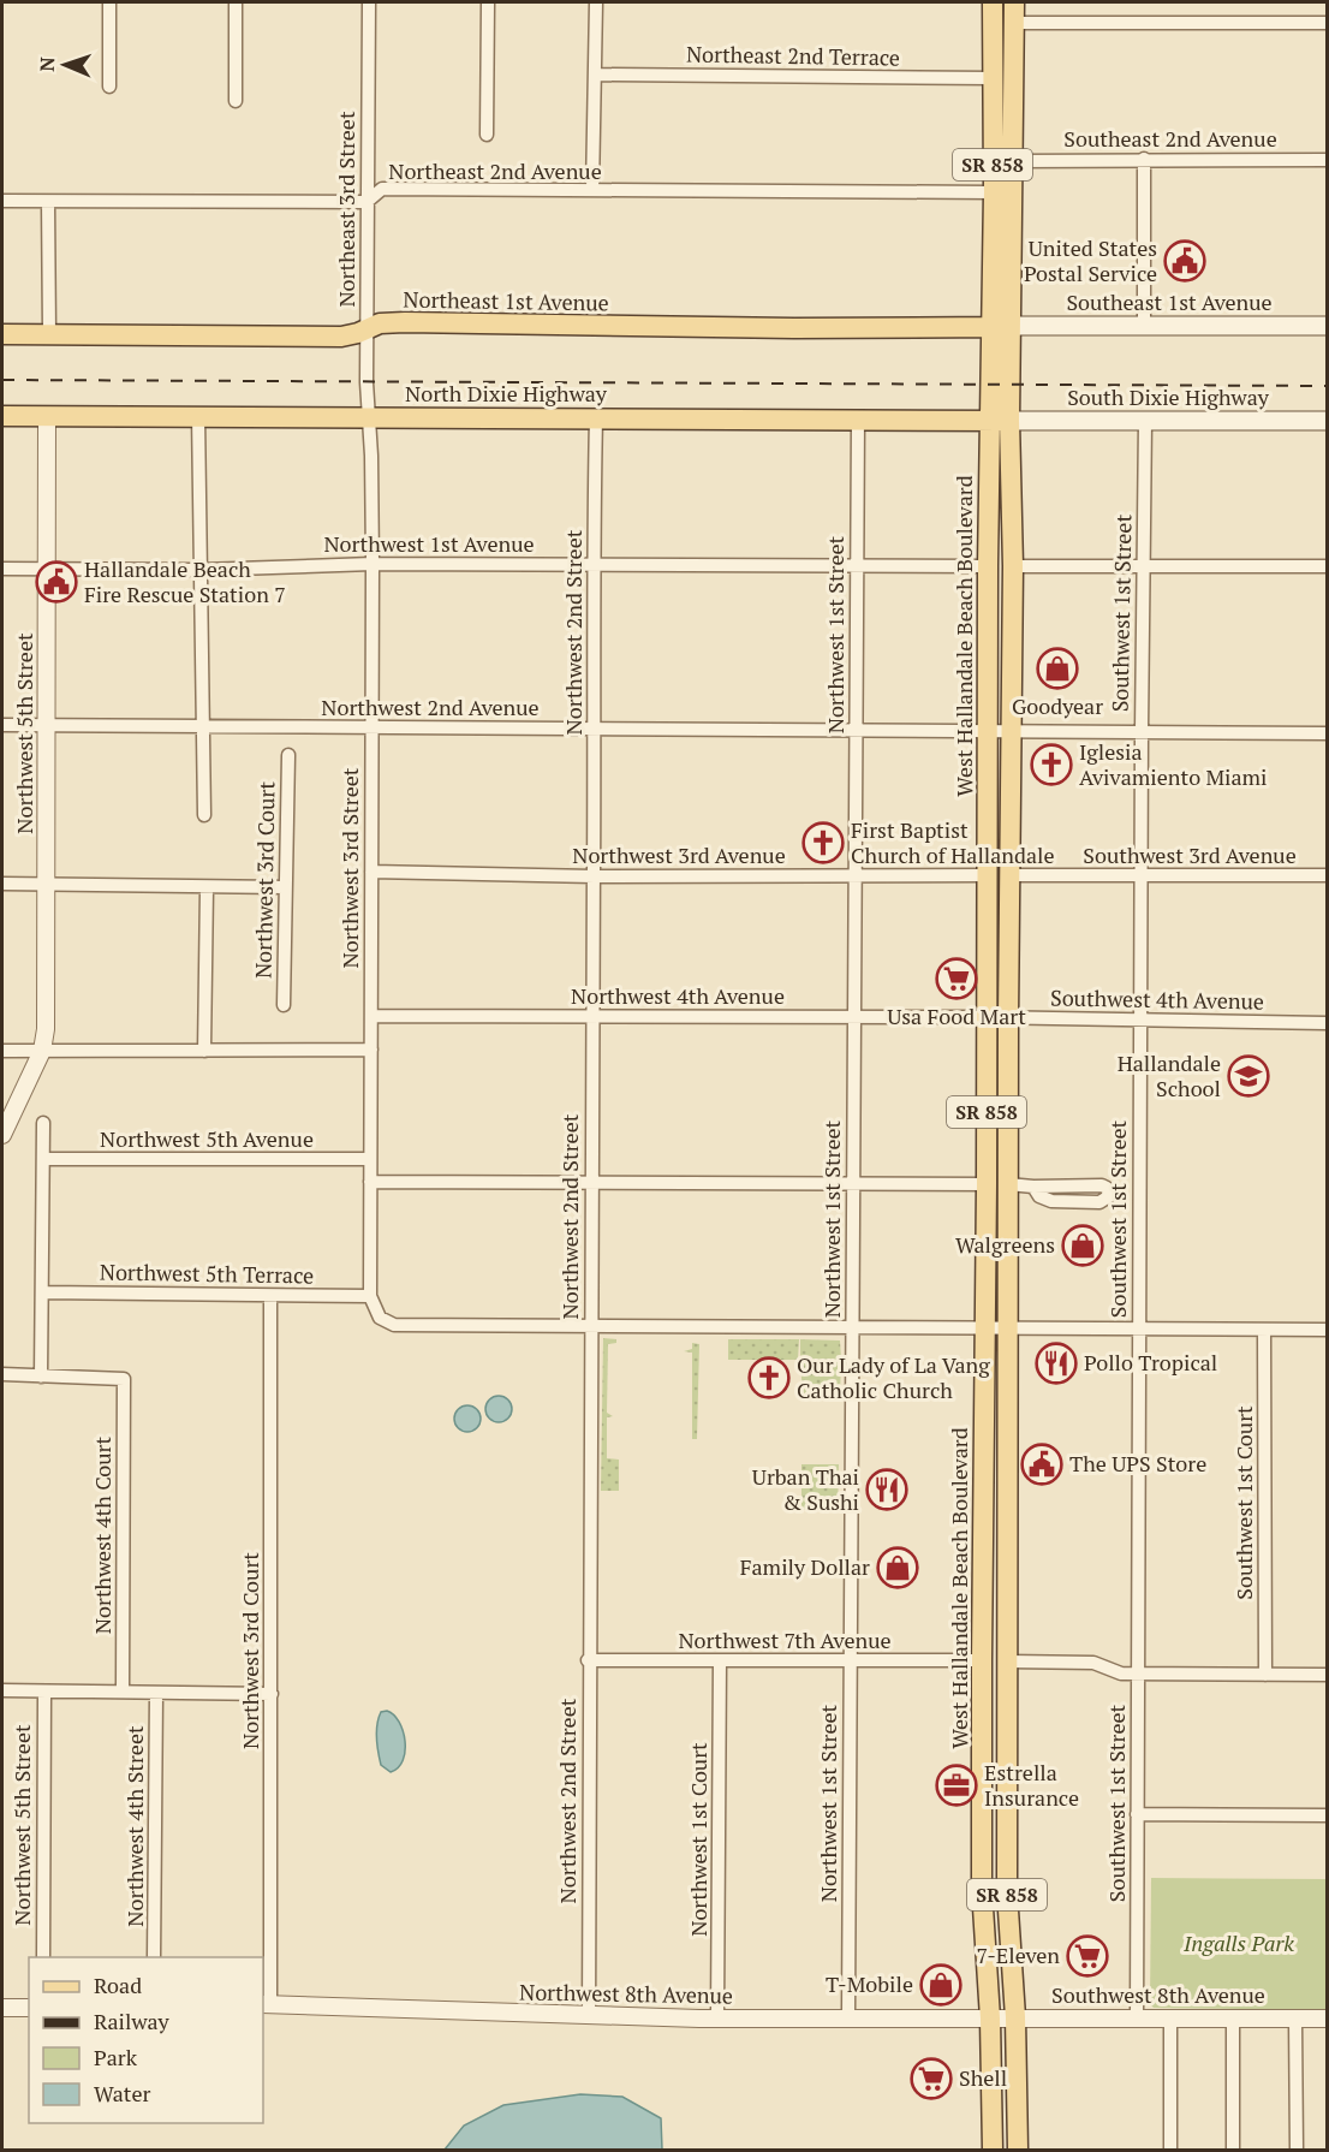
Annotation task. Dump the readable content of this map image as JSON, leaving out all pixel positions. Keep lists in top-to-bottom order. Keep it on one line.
{"streets":{"main road":["SR 858","Northeast 1st Avenue","Southeast 1st Avenue","North Dixie Highway","South Dixie Highway","West Hallandale Beach Boulevard"],"street":["Northeast 2nd Terrace","Southeast 2nd Avenue","Northeast 2nd Avenue","Northeast 3rd Street","Northwest 1st Avenue","Southwest 1st Street","Northwest 2nd Street","Northwest 1st Street","Northwest 2nd Avenue","Northwest 5th Street","Northwest 3rd Avenue","Southwest 3rd Avenue","Northwest 3rd Street","Northwest 3rd Court","Northwest 4th Avenue","Southwest 4th Avenue","Northwest 5th Avenue","Northwest 5th Terrace","Southwest 1st Court","Northwest 4th Court","Northwest 7th Avenue","Northwest 4th Street","Northwest 1st Court","Northwest 8th Avenue","Southwest 8th Avenue"]},"crossings":[["Northeast 2nd Terrace","SR 858"],["Southeast 2nd Avenue","SR 858"],["SR 858","Northeast 2nd Avenue"],["SR 858","Northeast 1st Avenue"],["SR 858","Southeast 1st Avenue"],["SR 858","North Dixie Highway"],["SR 858","South Dixie Highway"],["SR 858","West Hallandale Beach Boulevard"],["Northeast 2nd Avenue","Northeast 3rd Street"],["Northeast 3rd Street","Northeast 1st Avenue"],["Northeast 3rd Street","North Dixie Highway"],["Northeast 3rd Street","Northwest 3rd Street"],["Northeast 1st Avenue","Southeast 1st Avenue"],["North Dixie Highway","South Dixie Highway"],["North Dixie Highway","Northwest 2nd Street"],["North Dixie Highway","Northwest 1st Street"],["North Dixie Highway","West Hallandale Beach Boulevard"],["North Dixie Highway","Northwest 5th Street"],["North Dixie Highway","Northwest 3rd Street"],["South Dixie Highway","Southwest 1st Street"],["South Dixie Highway","West Hallandale Beach Boulevard"],["Northwest 1st Avenue","Northwest 2nd Street"],["Northwest 1st Avenue","Northwest 1st Street"],["Northwest 1st Avenue","West Hallandale Beach Boulevard"],["Northwest 1st Avenue","Northwest 5th Street"],["Northwest 1st Avenue","Northwest 3rd Street"],["Southwest 1st Street","Northwest 2nd Avenue"],["Southwest 1st Street","Southwest 3rd Avenue"],["Southwest 1st Street","Southwest 4th Avenue"],["Southwest 1st Street","Southwest 8th Avenue"],["Northwest 2nd Street","Northwest 2nd Avenue"],["Northwest 2nd Street","Northwest 3rd Avenue"],["Northwest 2nd Street","Northwest 3rd Street"],["Northwest 2nd Street","Northwest 4th Avenue"],["Northwest 2nd Street","Northwest 7th Avenue"],["Northwest 2nd Street","Northwest 8th Avenue"],["Northwest 1st Street","Northwest 2nd Avenue"],["Northwest 1st Street","Northwest 3rd Avenue"],["Northwest 1st Street","Northwest 4th Avenue"],["Northwest 1st Street","Northwest 7th Avenue"],["Northwest 1st Street","Northwest 8th Avenue"],["West Hallandale Beach Boulevard","Northwest 2nd Avenue"],["West Hallandale Beach Boulevard","Northwest 3rd Avenue"],["West Hallandale Beach Boulevard","Southwest 3rd Avenue"],["West Hallandale Beach Boulevard","Northwest 4th Avenue"],["West Hallandale Beach Boulevard","Southwest 4th Avenue"],["West Hallandale Beach Boulevard","Northwest 7th Avenue"],["West Hallandale Beach Boulevard","Northwest 8th Avenue"],["West Hallandale Beach Boulevard","Southwest 8th Avenue"],["Northwest 2nd Avenue","Northwest 5th Street"],["Northwest 2nd Avenue","Northwest 3rd Street"],["Northwest 3rd Avenue","Northwest 3rd Street"],["Northwest 3rd Street","Northwest 4th Avenue"],["Northwest 3rd Street","Northwest 5th Avenue"],["Northwest 3rd Street","Northwest 5th Terrace"],["Northwest 3rd Court","Northwest 5th Terrace"],["Northwest 3rd Court","Northwest 8th Avenue"],["Northwest 4th Avenue","Southwest 4th Avenue"],["Northwest 7th Avenue","Northwest 1st Court"],["Northwest 1st Court","Northwest 8th Avenue"],["Northwest 8th Avenue","Southwest 8th Avenue"]],"parks":["Ingalls Park"],"places":{"public building":["United States Postal Service","Hallandale Beach Fire Rescue Station 7","The UPS Store"],"shop":["Goodyear","Walgreens","Family Dollar","T-Mobile"],"church":["Iglesia Avivamiento Miami","First Baptist Church of Hallandale","Our Lady of La Vang Catholic Church"],"supermarket":["Usa Food Mart","7-Eleven","Shell"],"school or university":["Hallandale School"],"restaurant":["Pollo Tropical","Urban Thai & Sushi"],"office":["Estrella Insurance"]},"legend":["Road","Railway","Park","Water"],"north":"left"}
